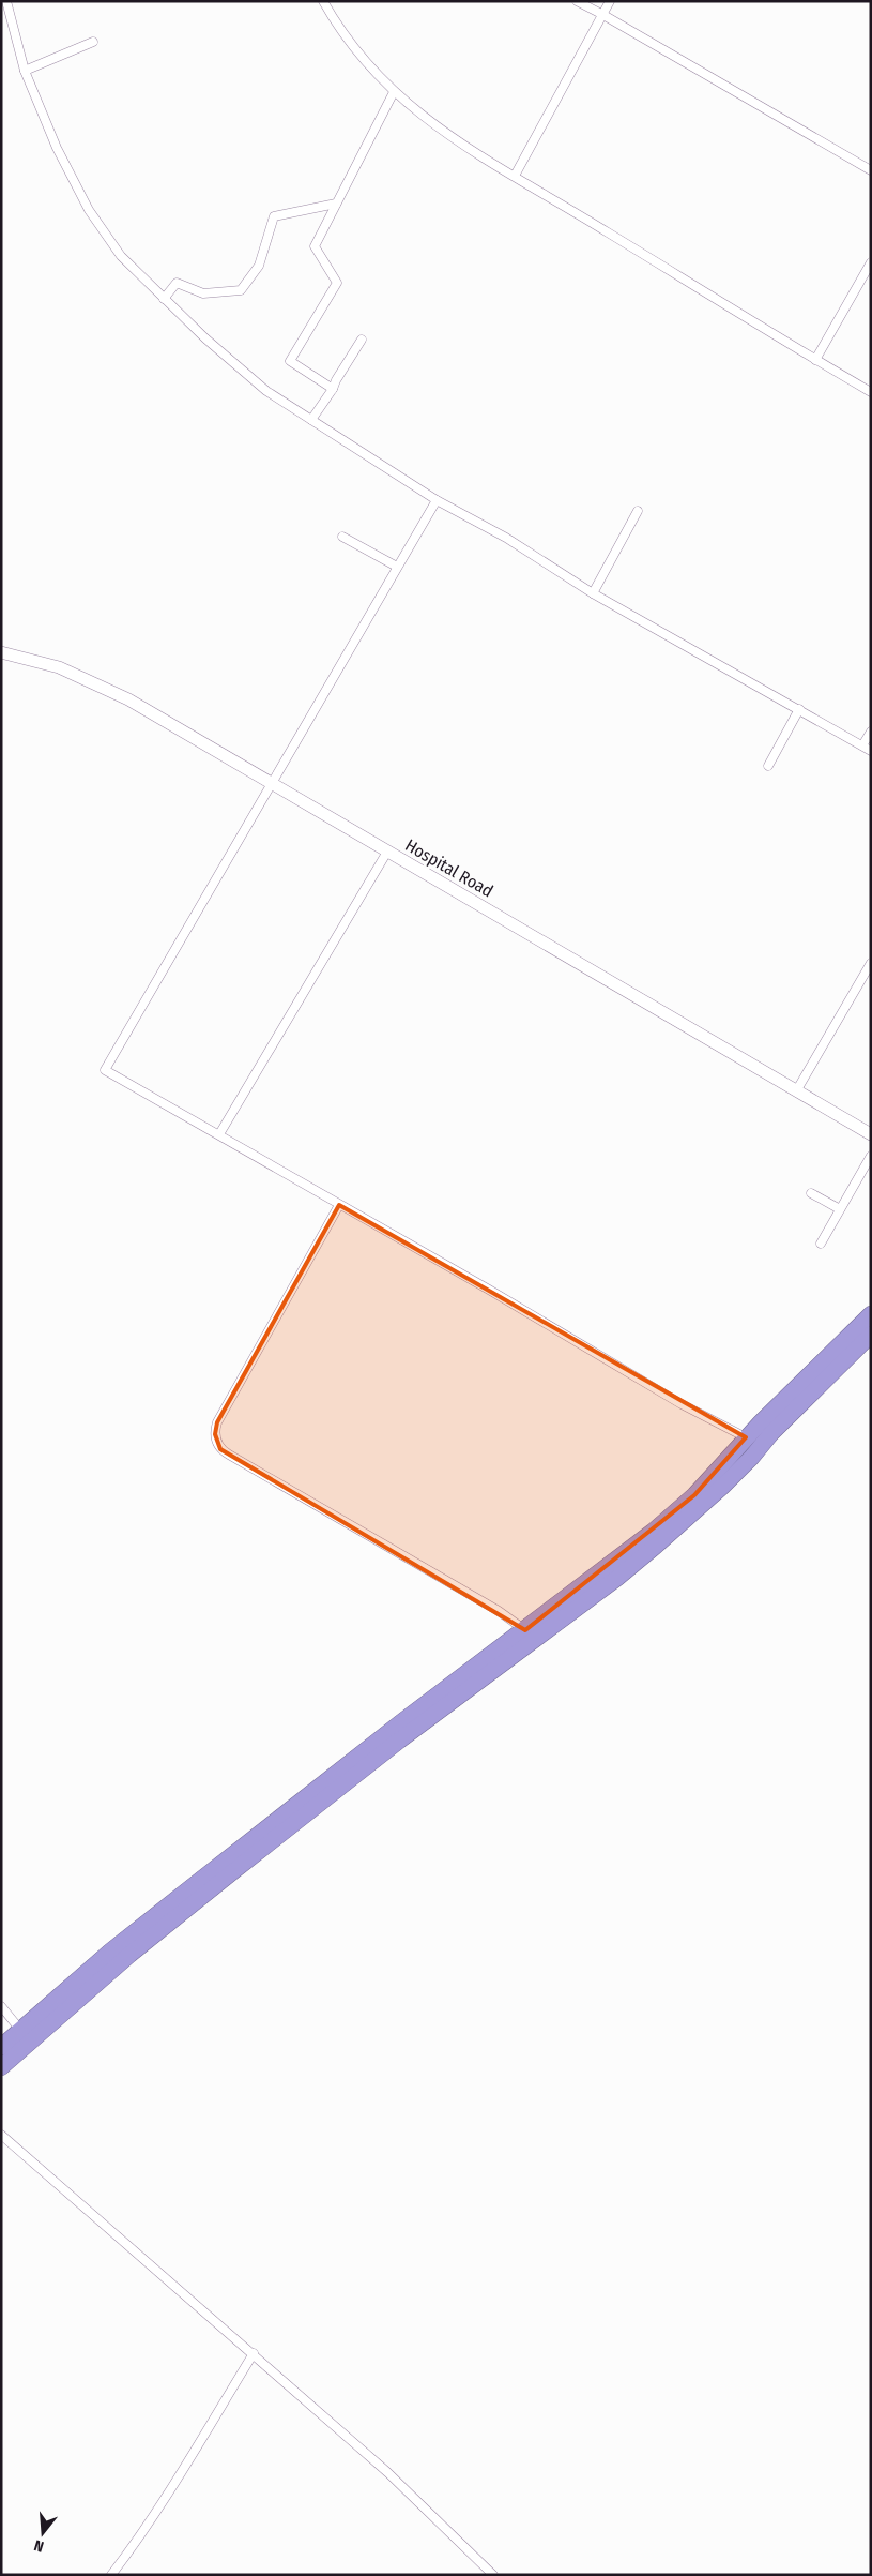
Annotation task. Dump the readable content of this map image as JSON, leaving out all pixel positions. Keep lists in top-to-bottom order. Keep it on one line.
{"streets":{"street":["Hospital Road"]},"north":"bottom"}
